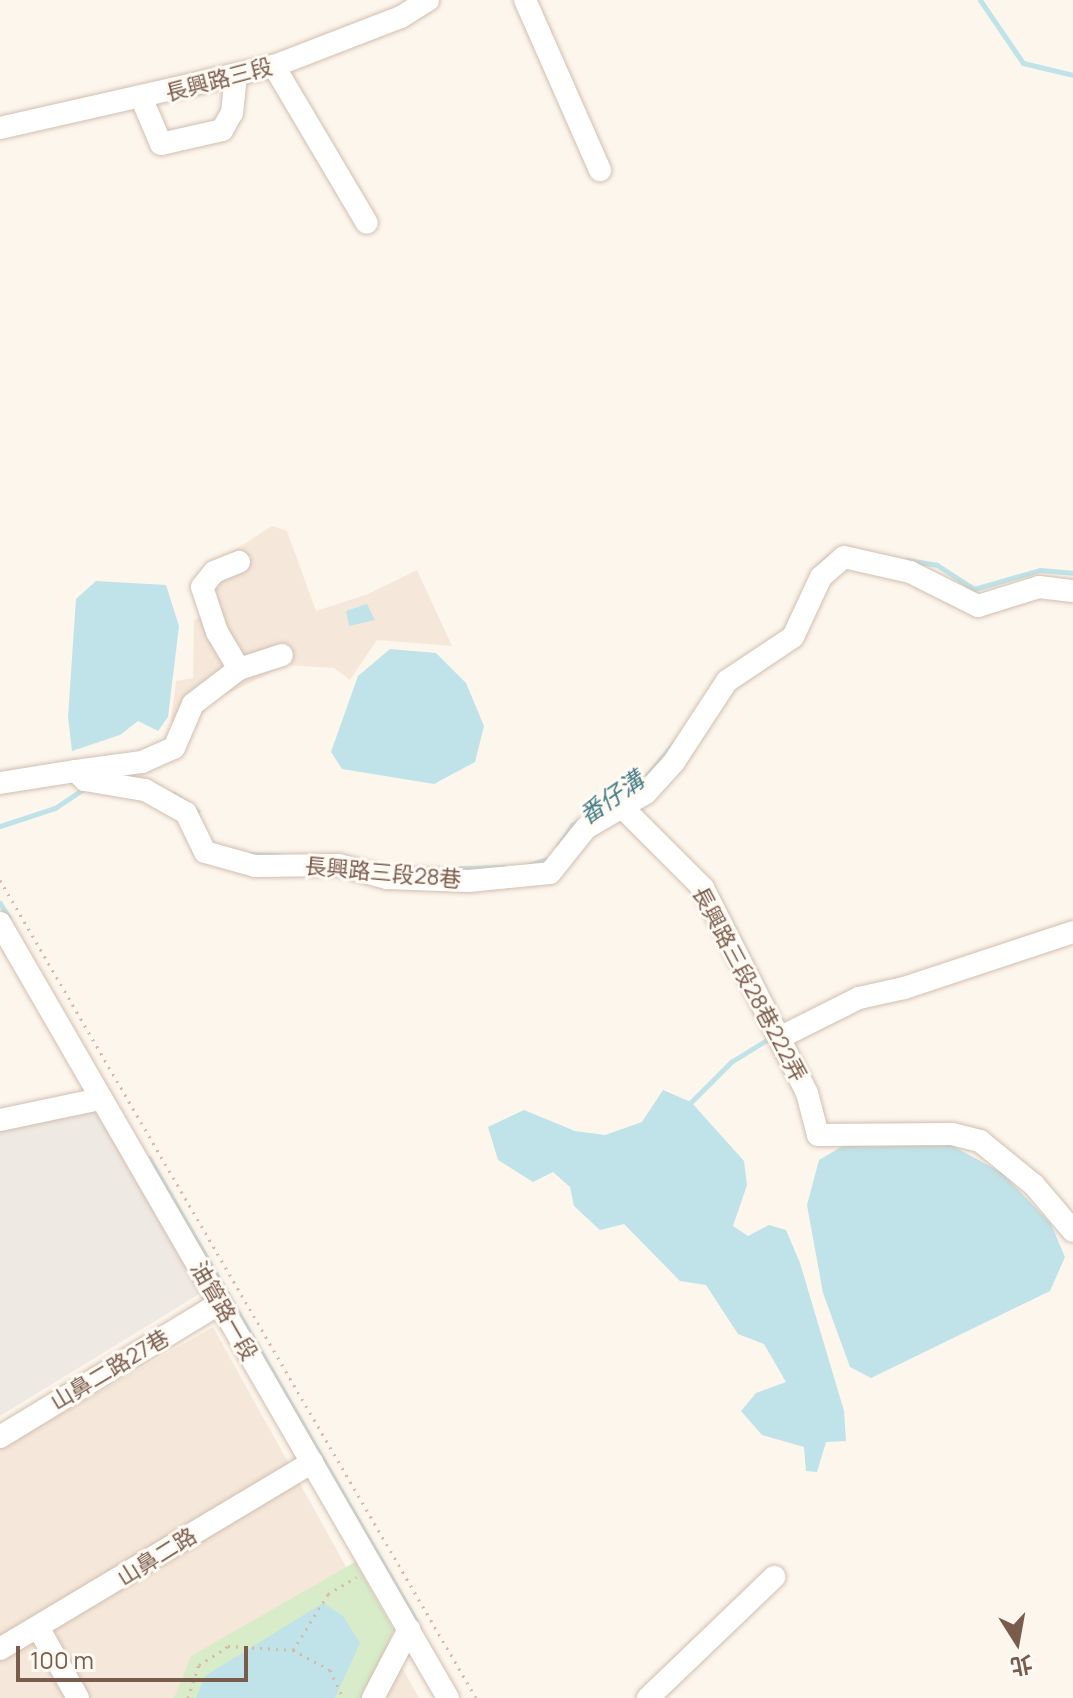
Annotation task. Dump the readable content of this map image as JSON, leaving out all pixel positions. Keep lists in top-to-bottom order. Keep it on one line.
{"streets":{"street":["長興路三段","長興路三段28巷","長興路三段28巷222弄","油管路一段","山鼻二路27巷","山鼻二路"]},"crossings":[["長興路三段28巷","長興路三段28巷222弄"],["油管路一段","山鼻二路27巷"],["油管路一段","山鼻二路"]],"water":["番仔溝"],"scale_bar":"100 m","north":"bottom"}
